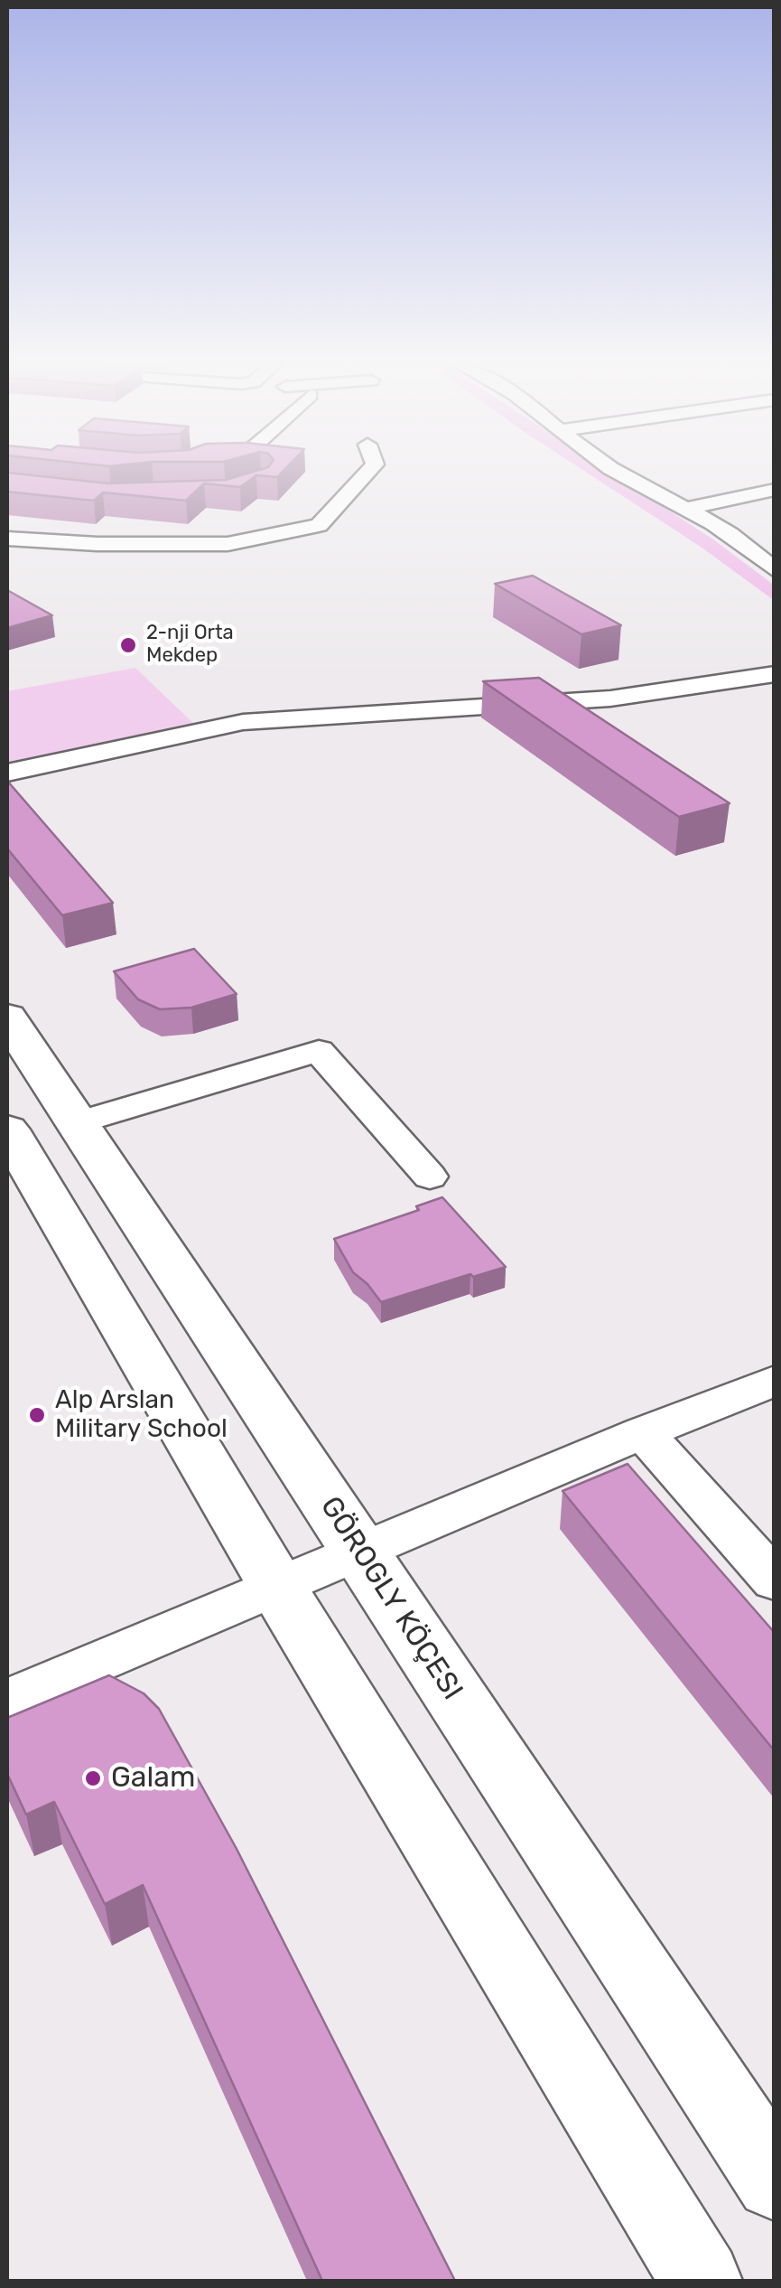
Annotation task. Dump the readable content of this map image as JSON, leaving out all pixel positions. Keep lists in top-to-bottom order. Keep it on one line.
{"streets":{"main road":["GÖROGLY KÖÇESI"]},"places":["2-nji Orta Mekdep","Alp Arslan Military School","Galam"]}
